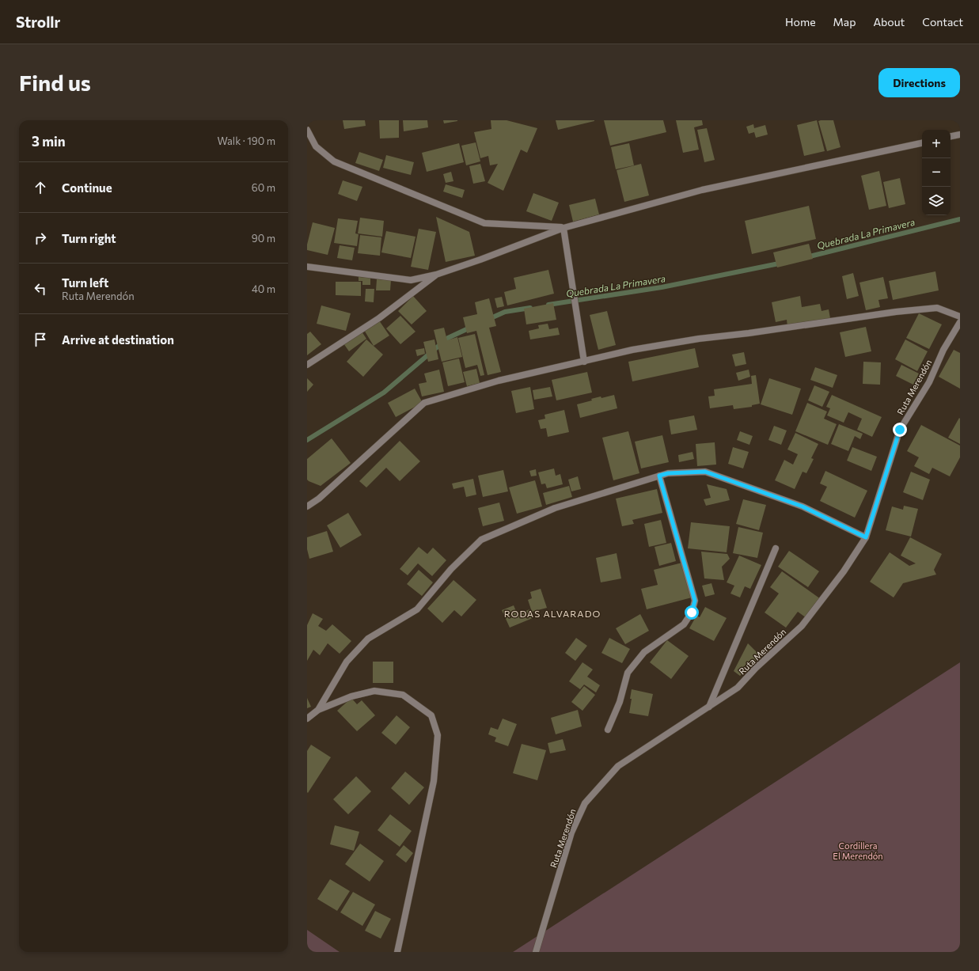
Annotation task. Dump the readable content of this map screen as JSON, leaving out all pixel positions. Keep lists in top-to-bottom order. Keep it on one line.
{"streets":{"street":["Ruta Merendón"]},"districts":["RODAS ALVARADO"],"water":["Quebrada La Primavera"],"parks":["Cordillera El Merendón"],"page":{"header":"Strollr","nav":["Home","Map","About","Contact"],"buttons":"Directions","title":"Find us","heading":["3 min","Walk · 190 m"],"map_buttons":["+","−"],"list":[["Continue","60 m"],["Turn right","90 m"],["Turn left","Ruta Merendón","40 m"],"Arrive at destination"]}}
